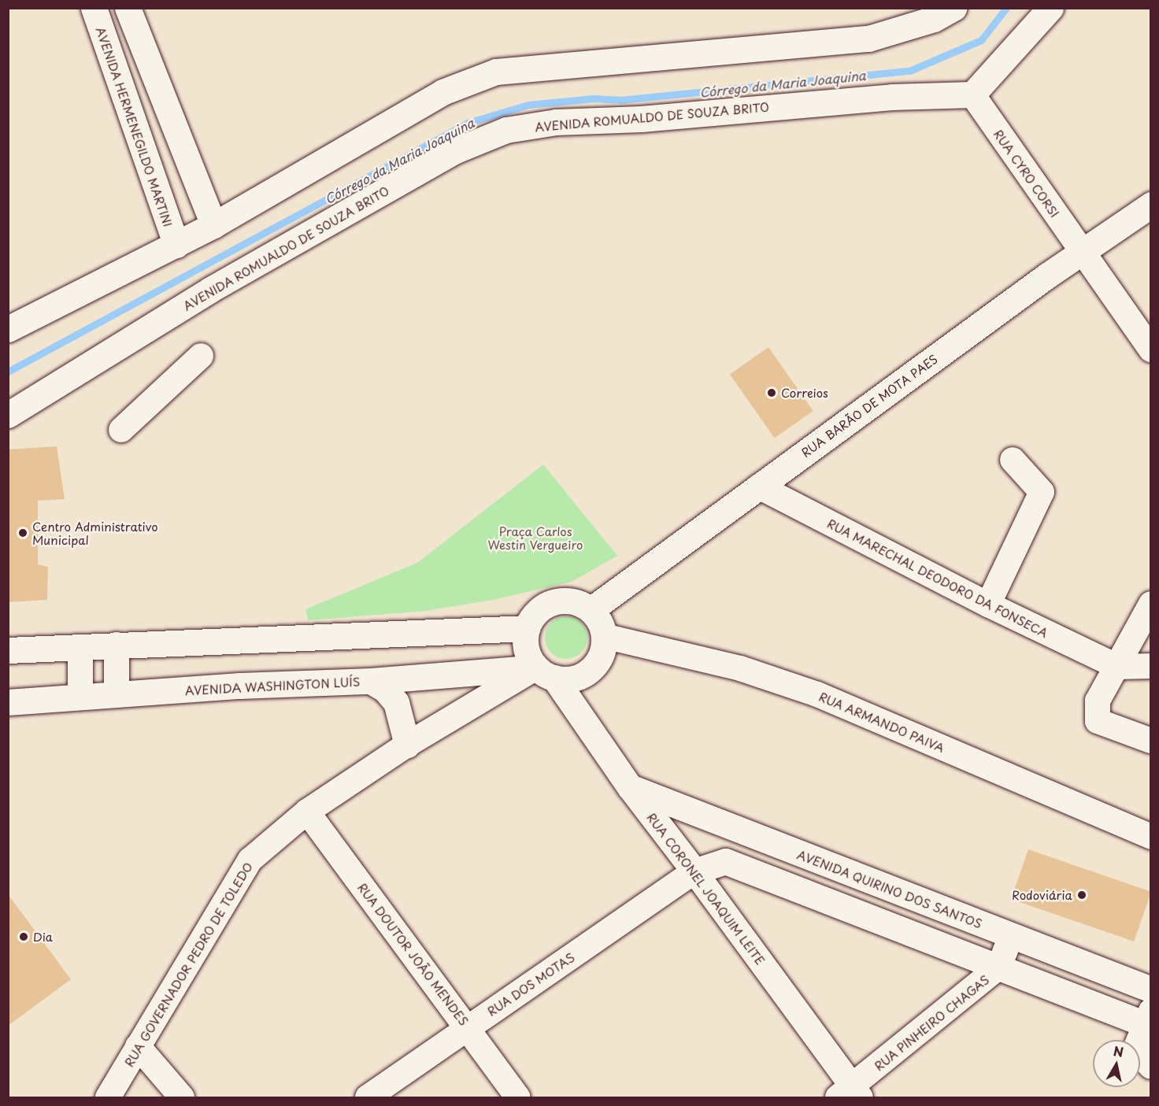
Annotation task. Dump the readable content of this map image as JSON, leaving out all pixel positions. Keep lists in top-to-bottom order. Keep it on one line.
{"streets":{"main road":["AVENIDA ROMUALDO DE SOUZA BRITO","AVENIDA HERMENEGILDO MARTINI","RUA BARÃO DE MOTA PAES","AVENIDA WASHINGTON LUÍS","RUA CORONEL JOAQUIM LEITE","AVENIDA QUIRINO DOS SANTOS"],"street":["RUA CYRO CORSI","RUA MARECHAL DEODORO DA FONSECA","RUA ARMANDO PAIVA","RUA DOUTOR JOÃO MENDES","RUA GOVERNADOR PEDRO DE TOLEDO","RUA DOS MOTAS","RUA PINHEIRO CHAGAS"]},"crossings":[["AVENIDA ROMUALDO DE SOUZA BRITO","RUA CYRO CORSI"],["RUA CYRO CORSI","RUA BARÃO DE MOTA PAES"],["RUA BARÃO DE MOTA PAES","RUA MARECHAL DEODORO DA FONSECA"],["RUA BARÃO DE MOTA PAES","AVENIDA WASHINGTON LUÍS"],["RUA BARÃO DE MOTA PAES","RUA ARMANDO PAIVA"],["RUA BARÃO DE MOTA PAES","RUA CORONEL JOAQUIM LEITE"],["RUA BARÃO DE MOTA PAES","RUA GOVERNADOR PEDRO DE TOLEDO"],["AVENIDA WASHINGTON LUÍS","RUA ARMANDO PAIVA"],["AVENIDA WASHINGTON LUÍS","RUA CORONEL JOAQUIM LEITE"],["AVENIDA WASHINGTON LUÍS","RUA GOVERNADOR PEDRO DE TOLEDO"],["RUA ARMANDO PAIVA","RUA CORONEL JOAQUIM LEITE"],["RUA ARMANDO PAIVA","RUA GOVERNADOR PEDRO DE TOLEDO"],["RUA CORONEL JOAQUIM LEITE","AVENIDA QUIRINO DOS SANTOS"],["RUA CORONEL JOAQUIM LEITE","RUA GOVERNADOR PEDRO DE TOLEDO"],["RUA CORONEL JOAQUIM LEITE","RUA DOS MOTAS"],["RUA CORONEL JOAQUIM LEITE","RUA PINHEIRO CHAGAS"],["AVENIDA QUIRINO DOS SANTOS","RUA PINHEIRO CHAGAS"],["RUA DOUTOR JOÃO MENDES","RUA GOVERNADOR PEDRO DE TOLEDO"],["RUA DOUTOR JOÃO MENDES","RUA DOS MOTAS"]],"water":["Córrego da Maria Joaquina"],"parks":["Praça Carlos Westin Vergueiro"],"places":["Correios","Centro Administrativo Municipal","Rodoviária","Dia"],"north":"top"}
